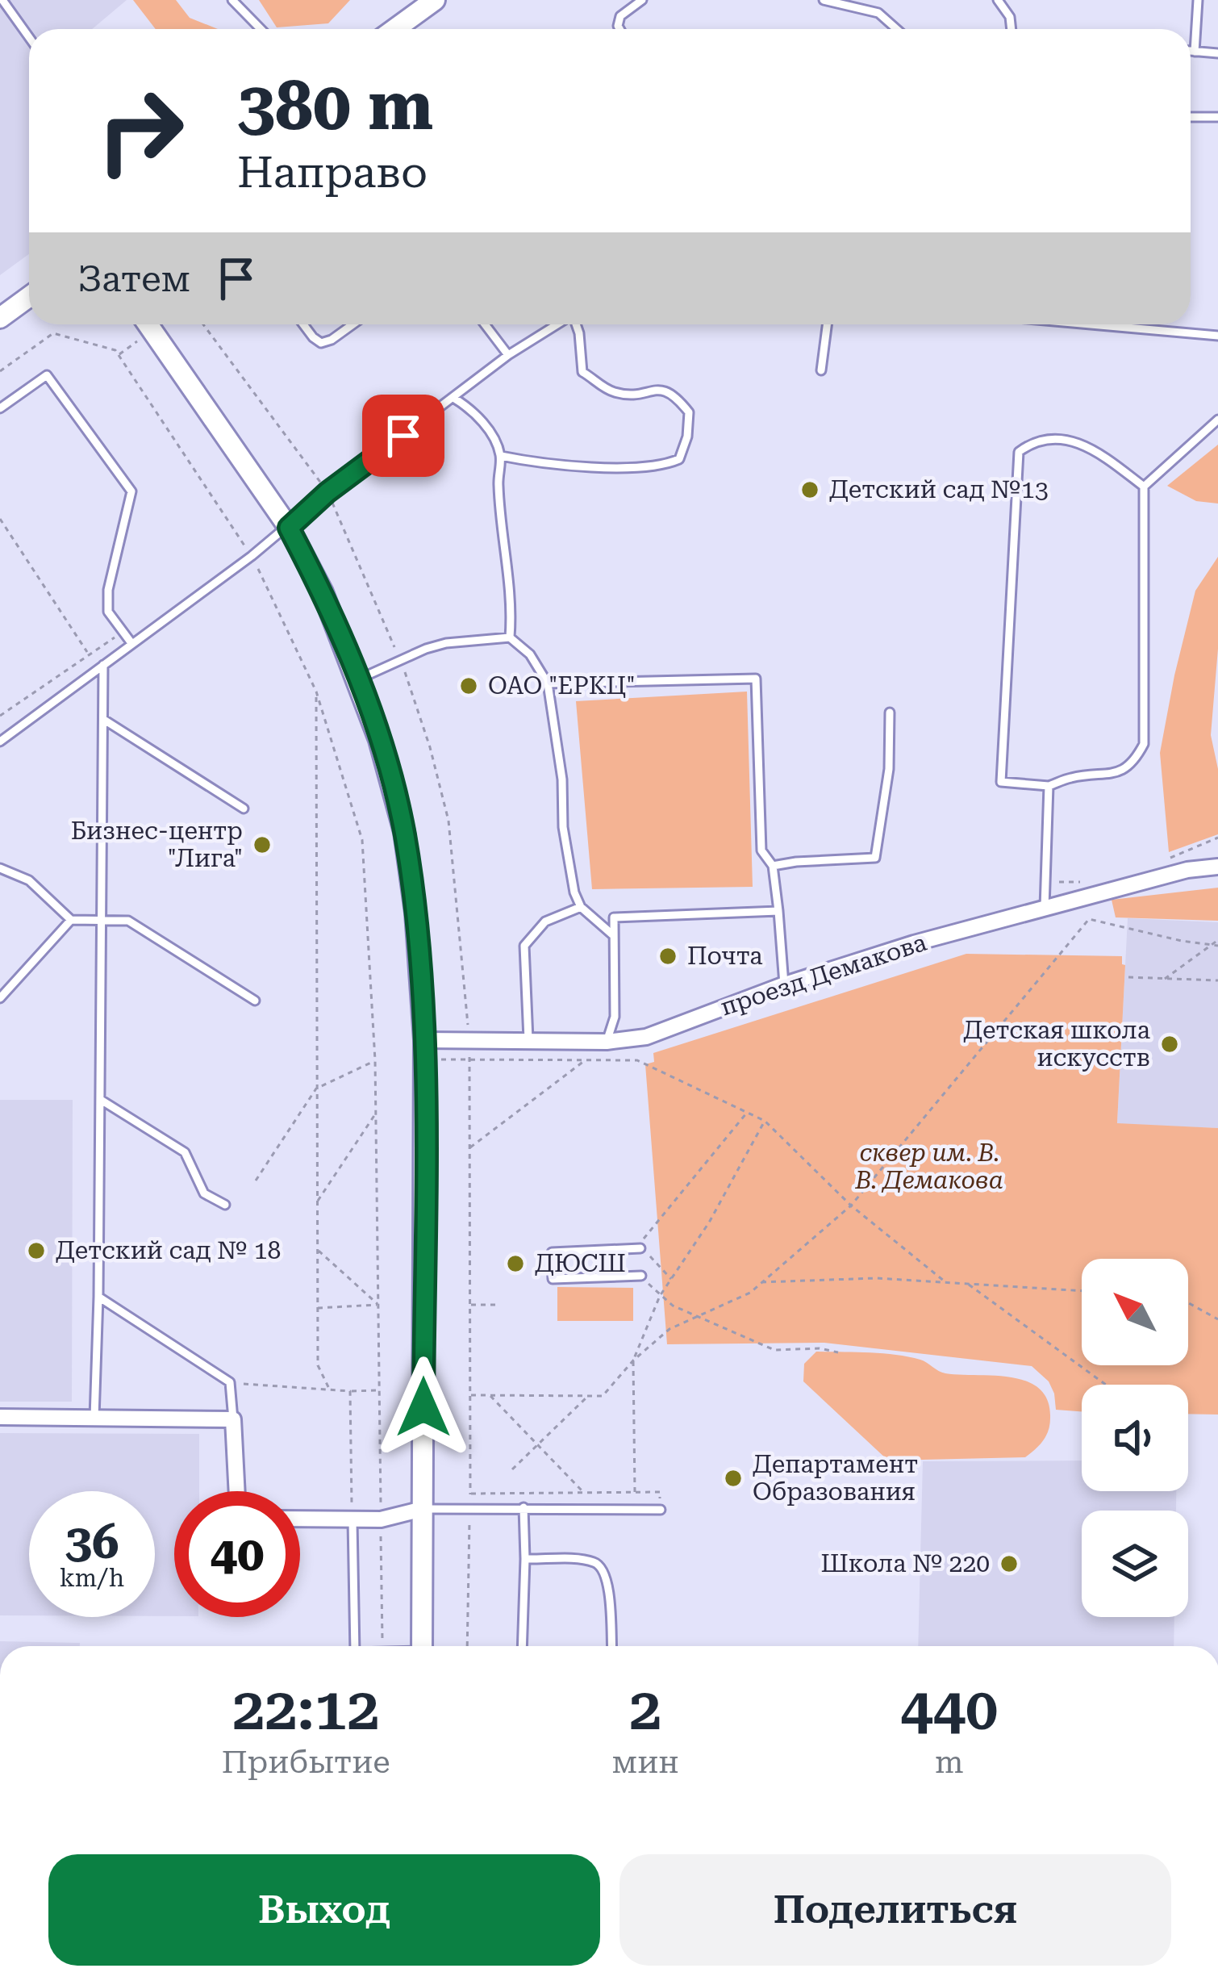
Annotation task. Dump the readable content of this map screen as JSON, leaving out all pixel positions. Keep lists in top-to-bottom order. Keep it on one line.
{"streets":{"street":["проезд Демакова"]},"parks":["сквер им. В. В. Демакова"],"places":["Детский сад №13","ОАО \"ЕРКЦ\"","Бизнес-центр \"Лига\"","Почта","Детская школа искусств","Детский сад № 18","ДЮСШ","Департамент Образования","Школа № 220"],"north":"top left","page":{"turn":["380 m","Направо"],"then":"Затем","speed":"36 km/h","limit":"40","eta":["22:12","Прибытие","2","мин","440","m"],"buttons":["Выход","Поделиться"]}}
